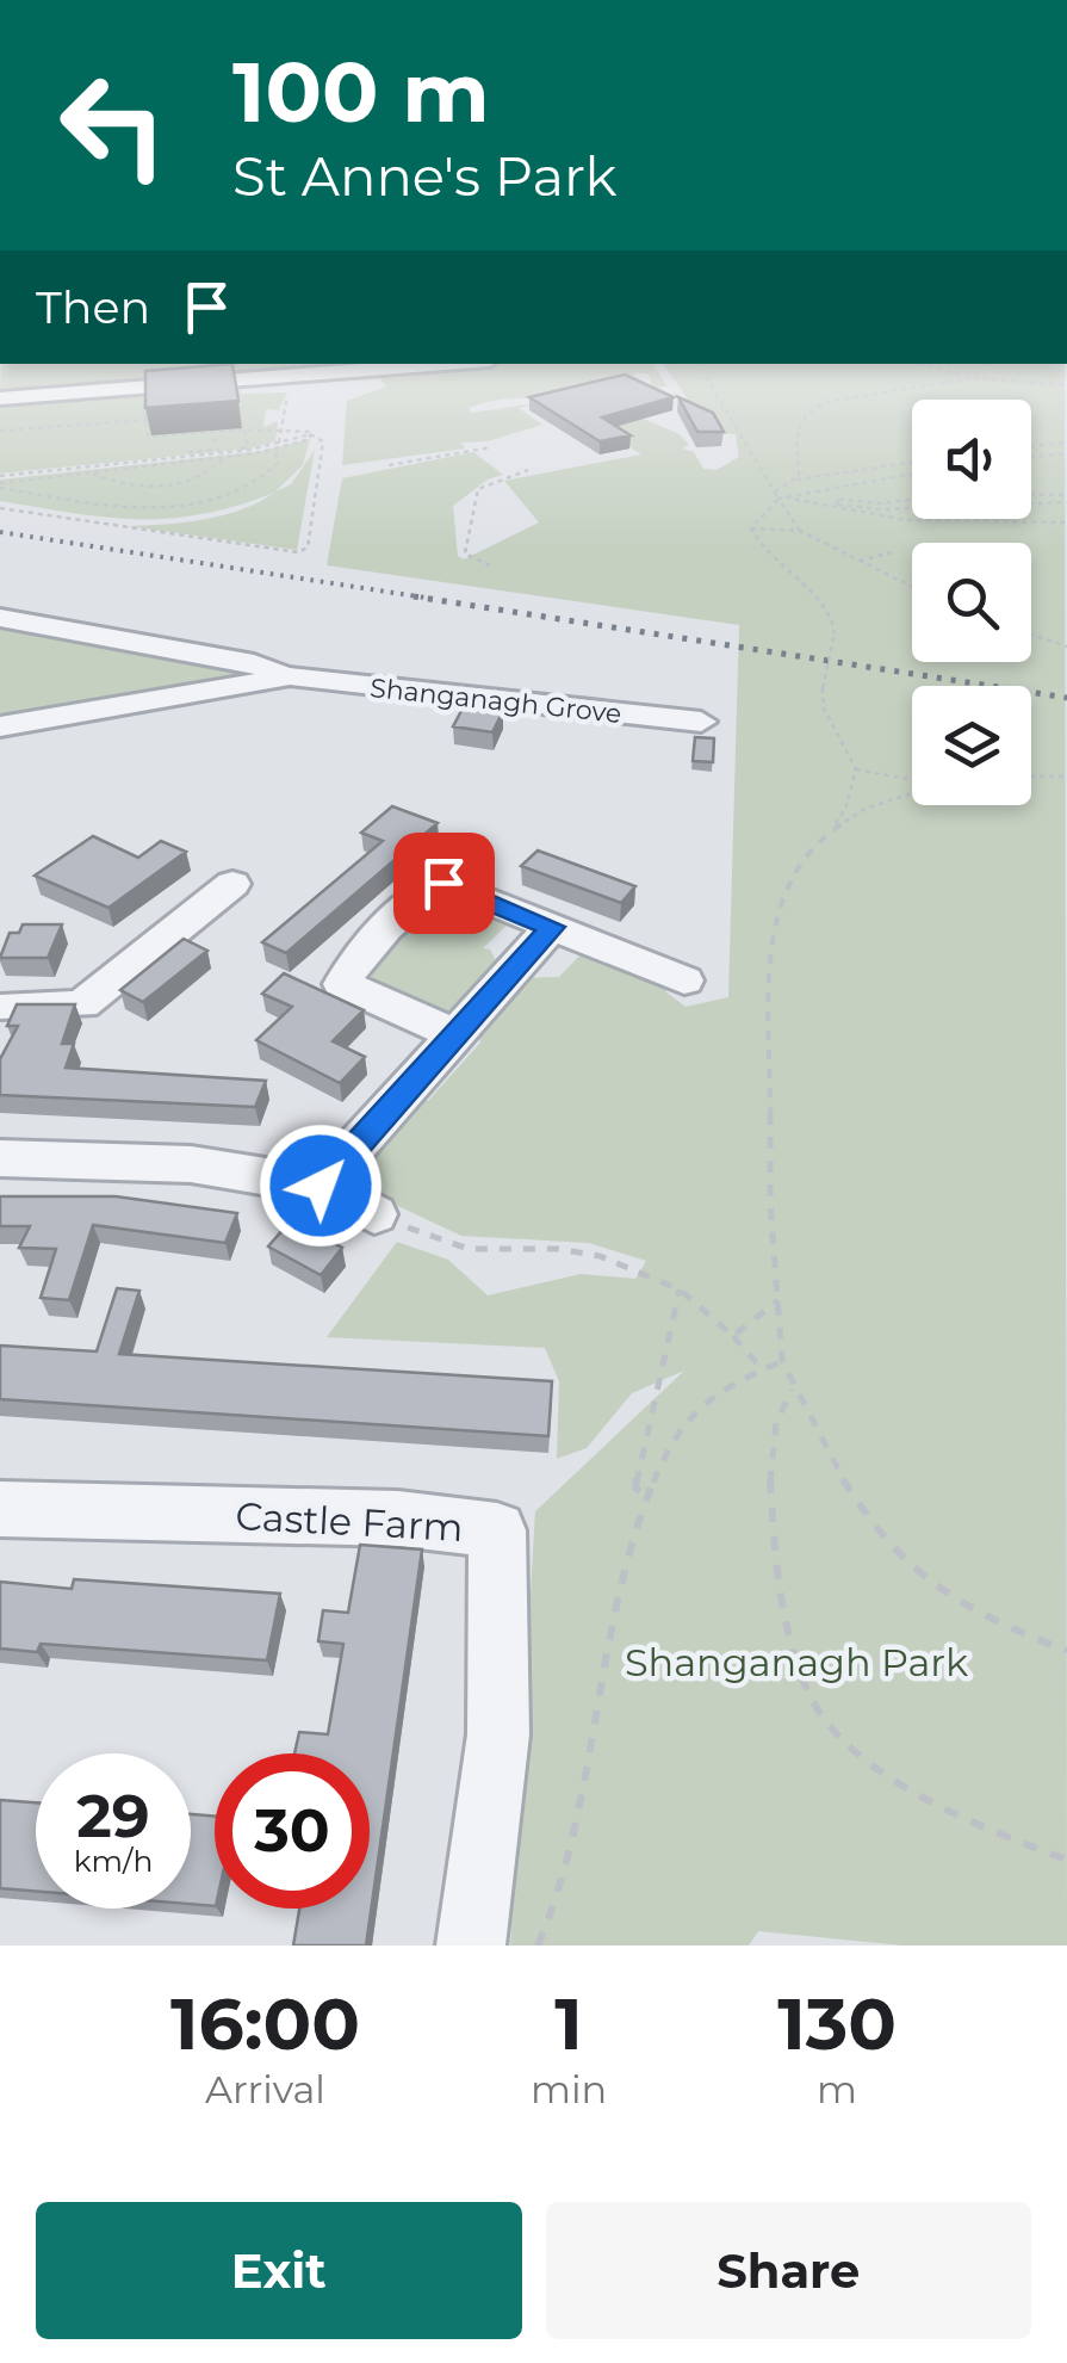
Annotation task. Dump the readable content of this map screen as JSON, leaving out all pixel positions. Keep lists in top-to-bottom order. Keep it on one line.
{"streets":{"street":["Shanganagh Grove","Castle Farm"]},"parks":["Shanganagh Park"],"page":{"turn":["100 m","St Anne's Park"],"then":"Then","speed":"29 km/h","limit":"30","eta":["16:00","Arrival","1","min","130","m"],"buttons":["Exit","Share"]}}
